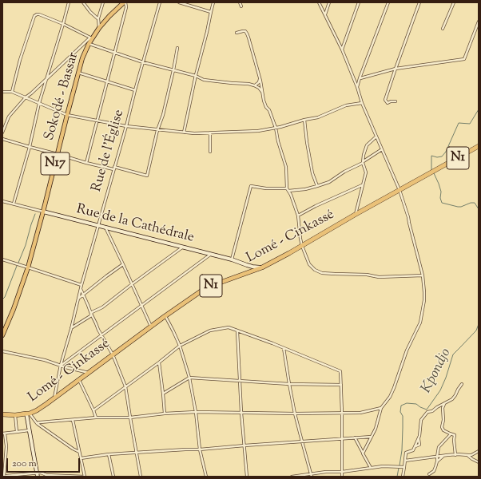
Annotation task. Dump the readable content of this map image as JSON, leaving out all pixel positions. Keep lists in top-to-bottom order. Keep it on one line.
{"streets":{"highway":["N1","Lomé - Cinkassé"],"main road":["Sokodé - Bassar","N17"],"street":["Rue de l'Église","Rue de la Cathédrale"]},"crossings":[["Sokodé - Bassar","Rue de la Cathédrale"],["Rue de l'Église","Rue de la Cathédrale"],["Rue de l'Église","Lomé - Cinkassé"],["Rue de la Cathédrale","Lomé - Cinkassé"]],"water":["Kpondjo"],"scale_bar":"200 m"}
